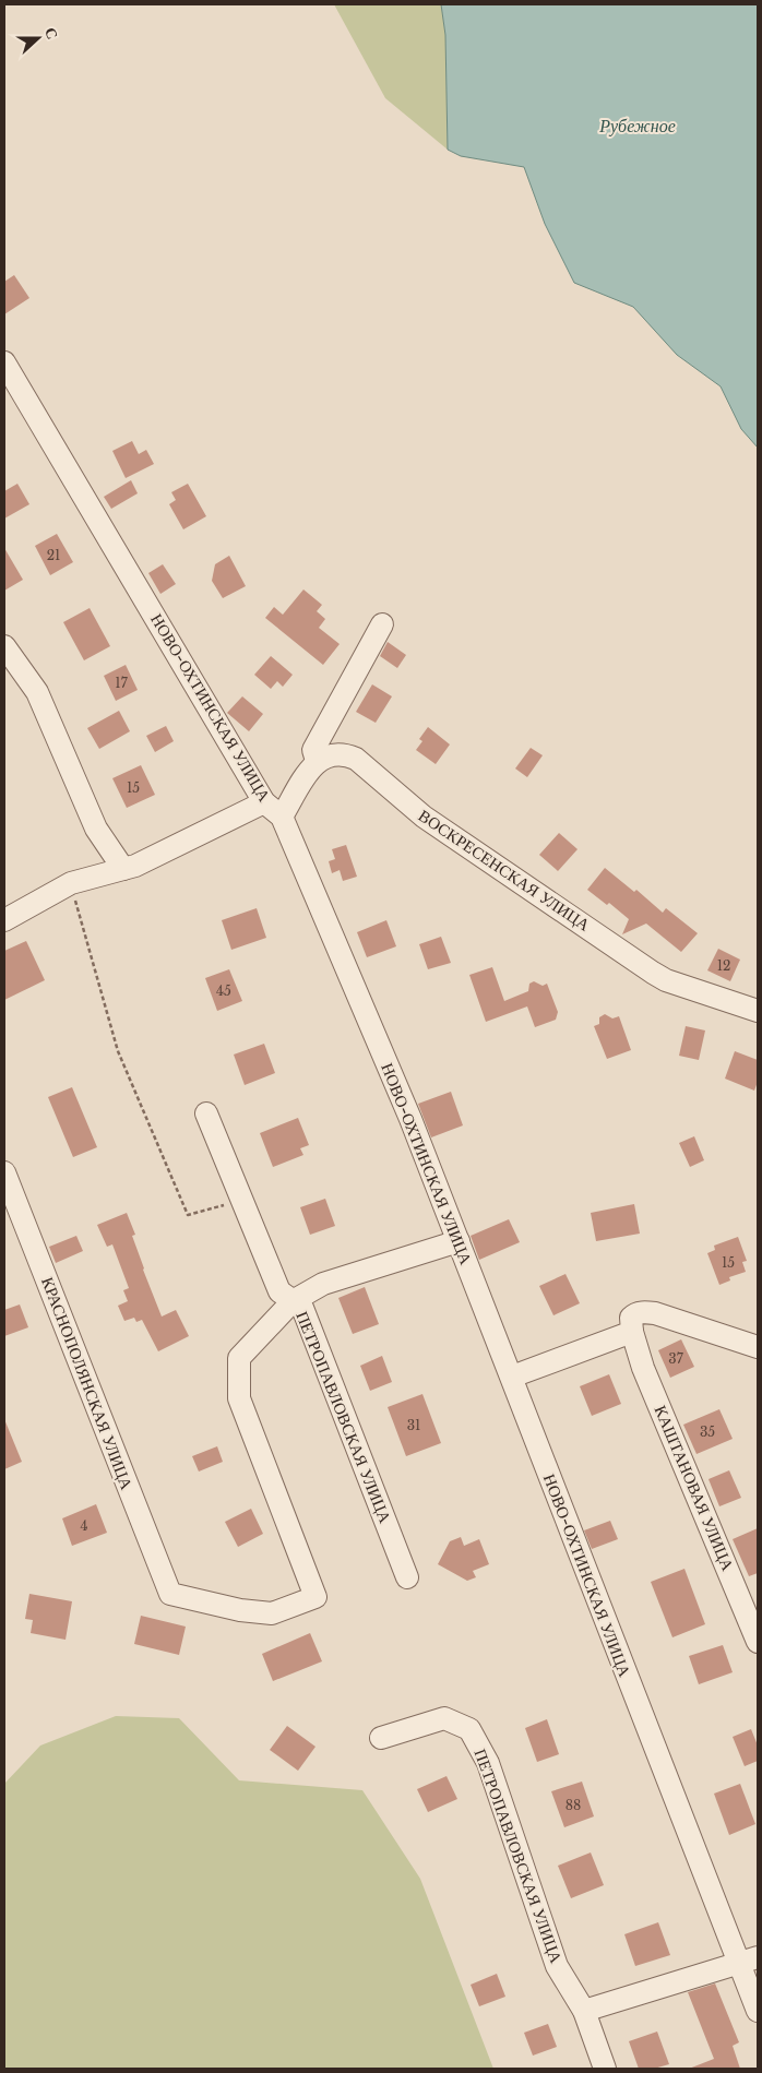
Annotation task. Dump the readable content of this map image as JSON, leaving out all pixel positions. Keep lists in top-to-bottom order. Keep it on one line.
{"streets":{"street":["НОВО-ОХТИНСКАЯ УЛИЦА","ВОСКРЕСЕНСКАЯ УЛИЦА","КРАСНОПОЛЯНСКАЯ УЛИЦА","ПЕТРОПАВЛОВСКАЯ УЛИЦА","КАШТАНОВАЯ УЛИЦА"]},"crossings":[["КРАСНОПОЛЯНСКАЯ УЛИЦА","ПЕТРОПАВЛОВСКАЯ УЛИЦА"]],"water":["Рубежное"],"house_numbers":["21","17","15","12","45","15","37","31","35","4","88"],"north":"right"}
